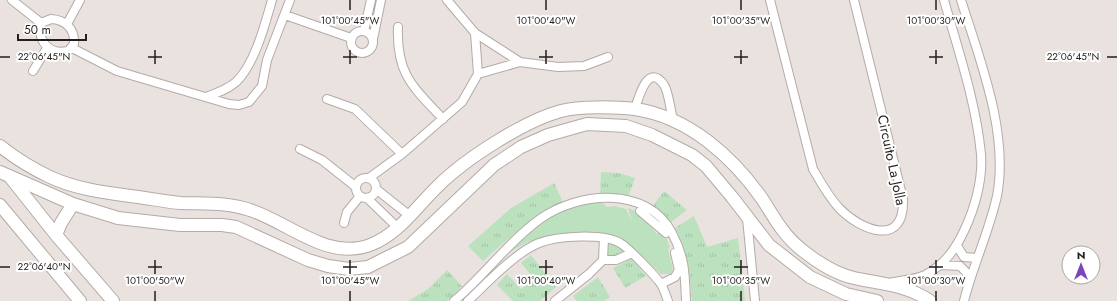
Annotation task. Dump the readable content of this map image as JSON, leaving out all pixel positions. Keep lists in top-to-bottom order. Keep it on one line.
{"streets":{"street":["Circuito La Jolla"]},"scale_bar":"50 m","north":"top","coordinates":["101°00'45\"W","101°00'40\"W","101°00'35\"W","101°00'30\"W","22°06'45\"N","22°06'40\"N","101°00'50\"W"]}
